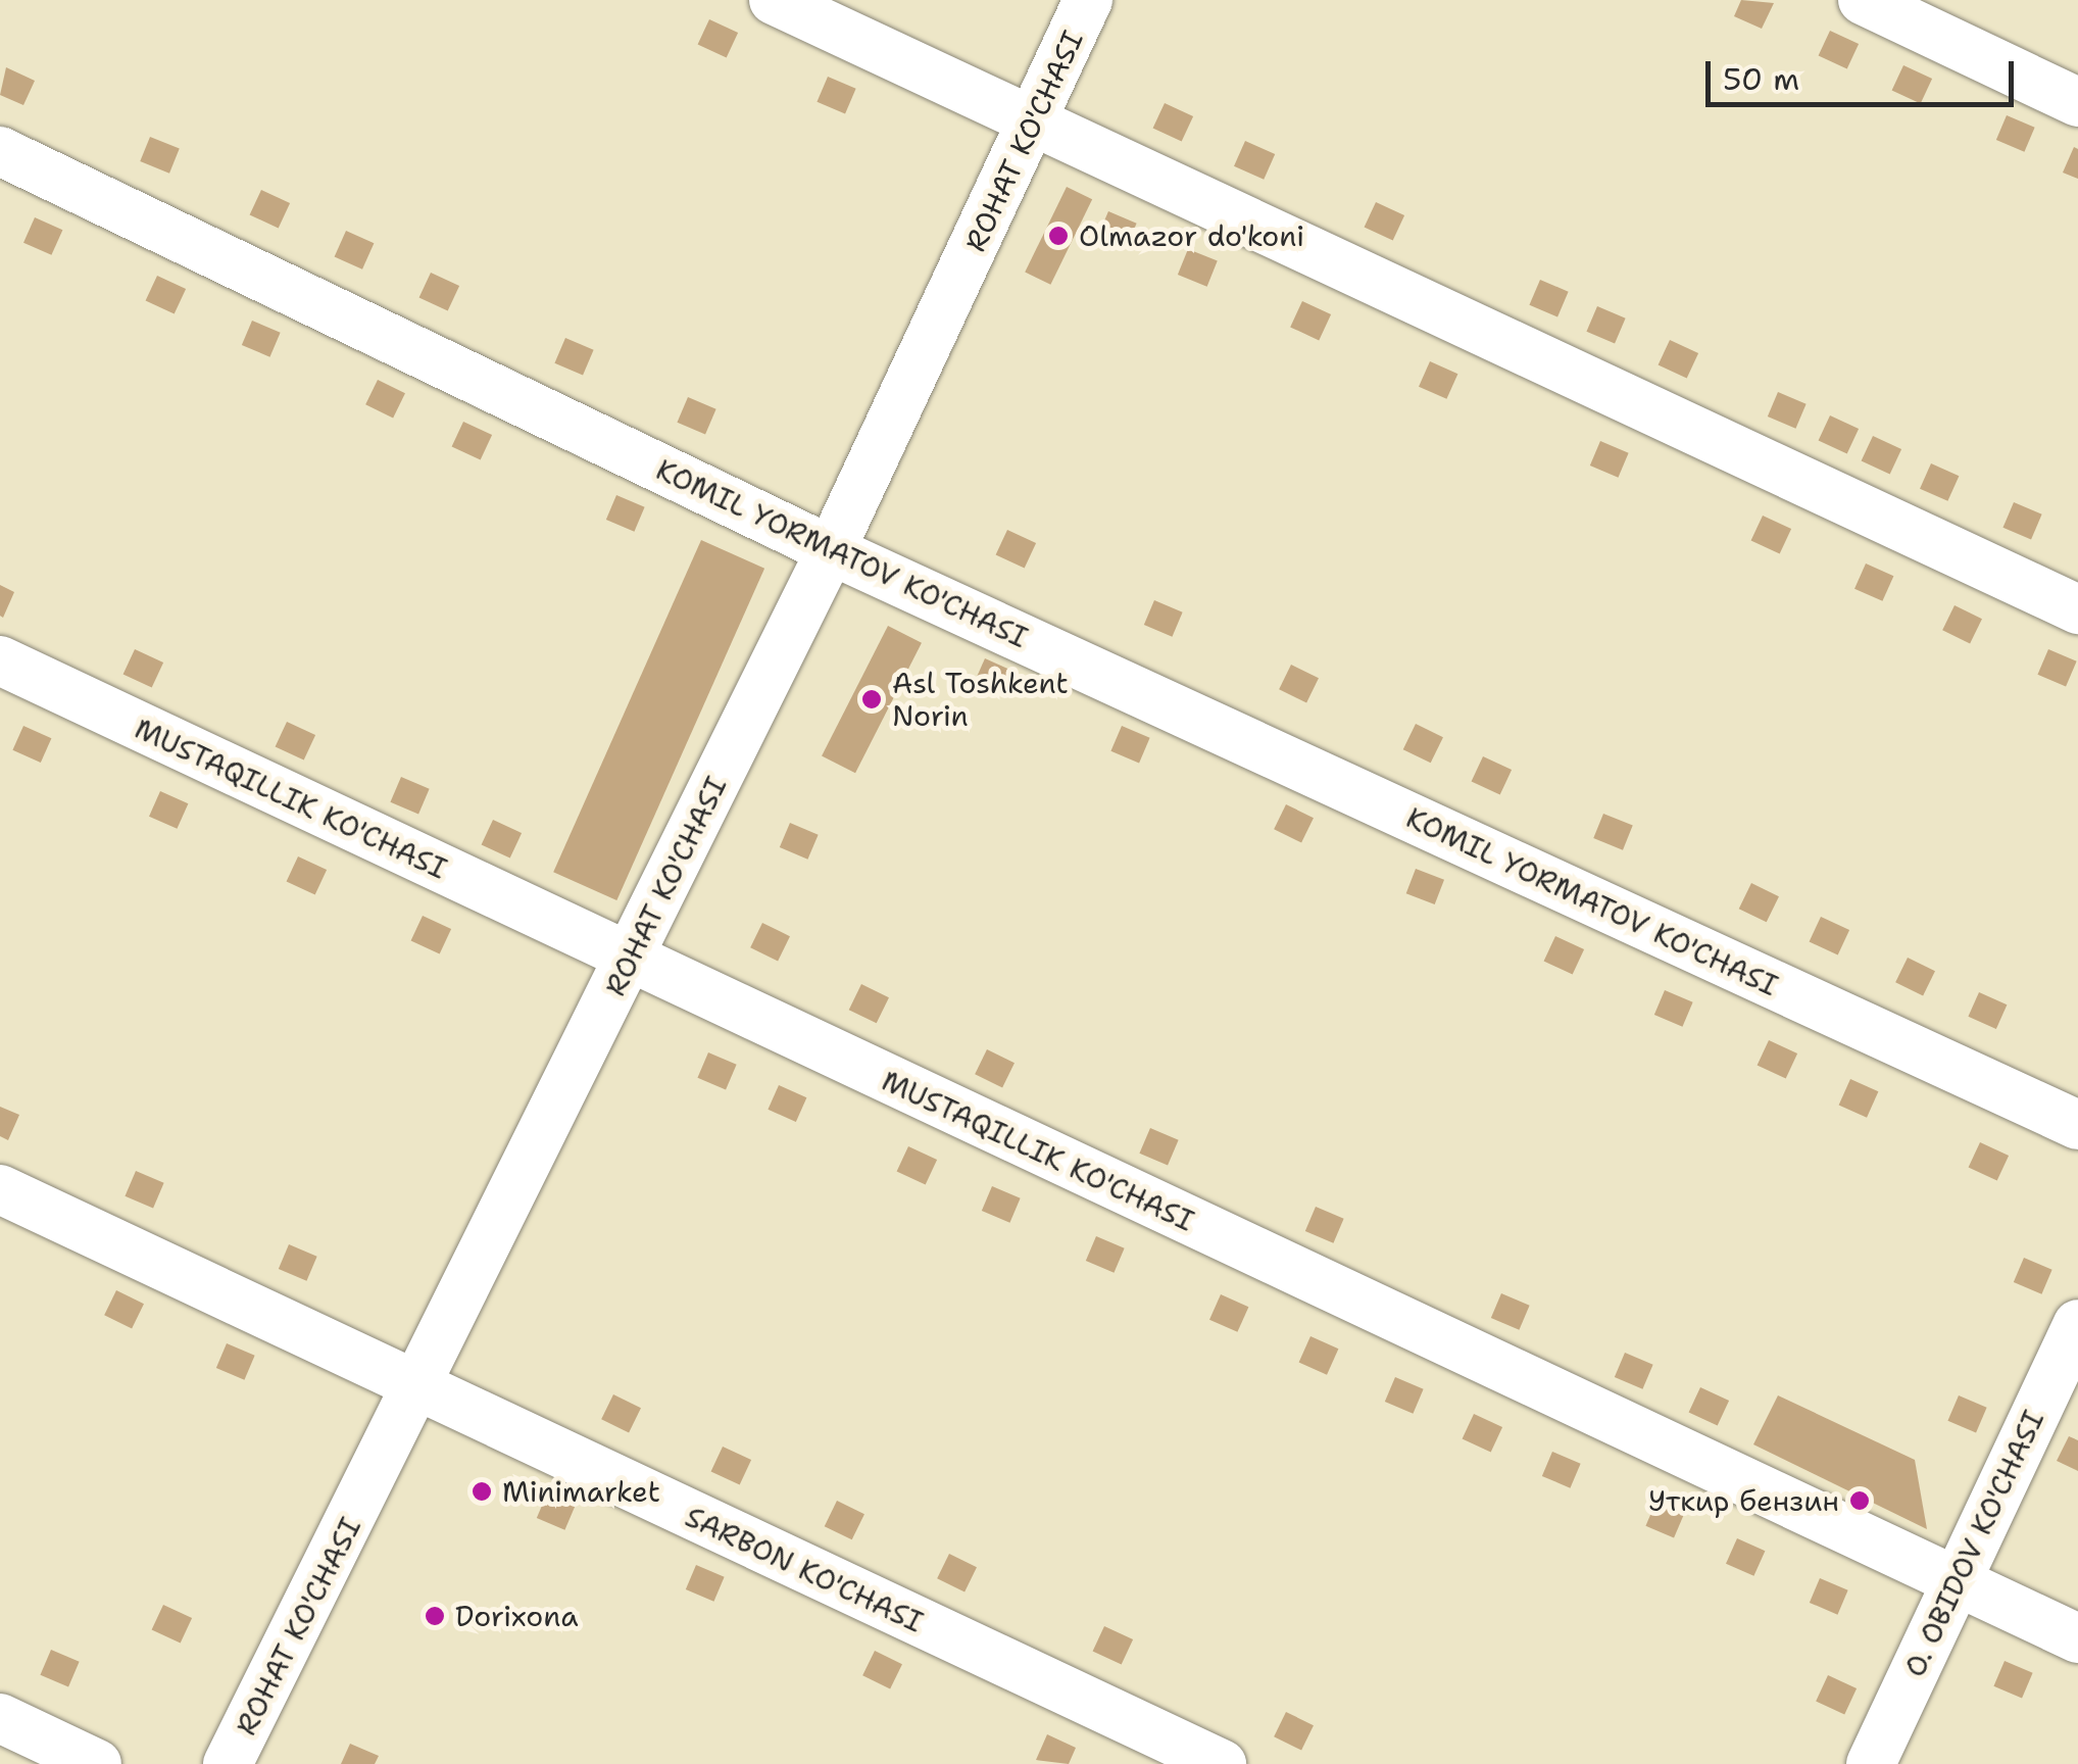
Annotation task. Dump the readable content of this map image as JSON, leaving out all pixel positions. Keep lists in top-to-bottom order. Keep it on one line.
{"streets":{"street":["ROHAT KO'CHASI","KOMIL YORMATOV KO'CHASI","MUSTAQILLIK KO'CHASI","O. OBIDOV KO'CHASI","SARBON KO'CHASI"]},"crossings":[["ROHAT KO'CHASI","KOMIL YORMATOV KO'CHASI"],["ROHAT KO'CHASI","MUSTAQILLIK KO'CHASI"],["ROHAT KO'CHASI","SARBON KO'CHASI"],["MUSTAQILLIK KO'CHASI","O. OBIDOV KO'CHASI"]],"places":["Olmazor do'koni","Asl Toshkent Norin","Minimarket","Уткир бензин","Dorixona"],"scale_bar":"50 m"}
